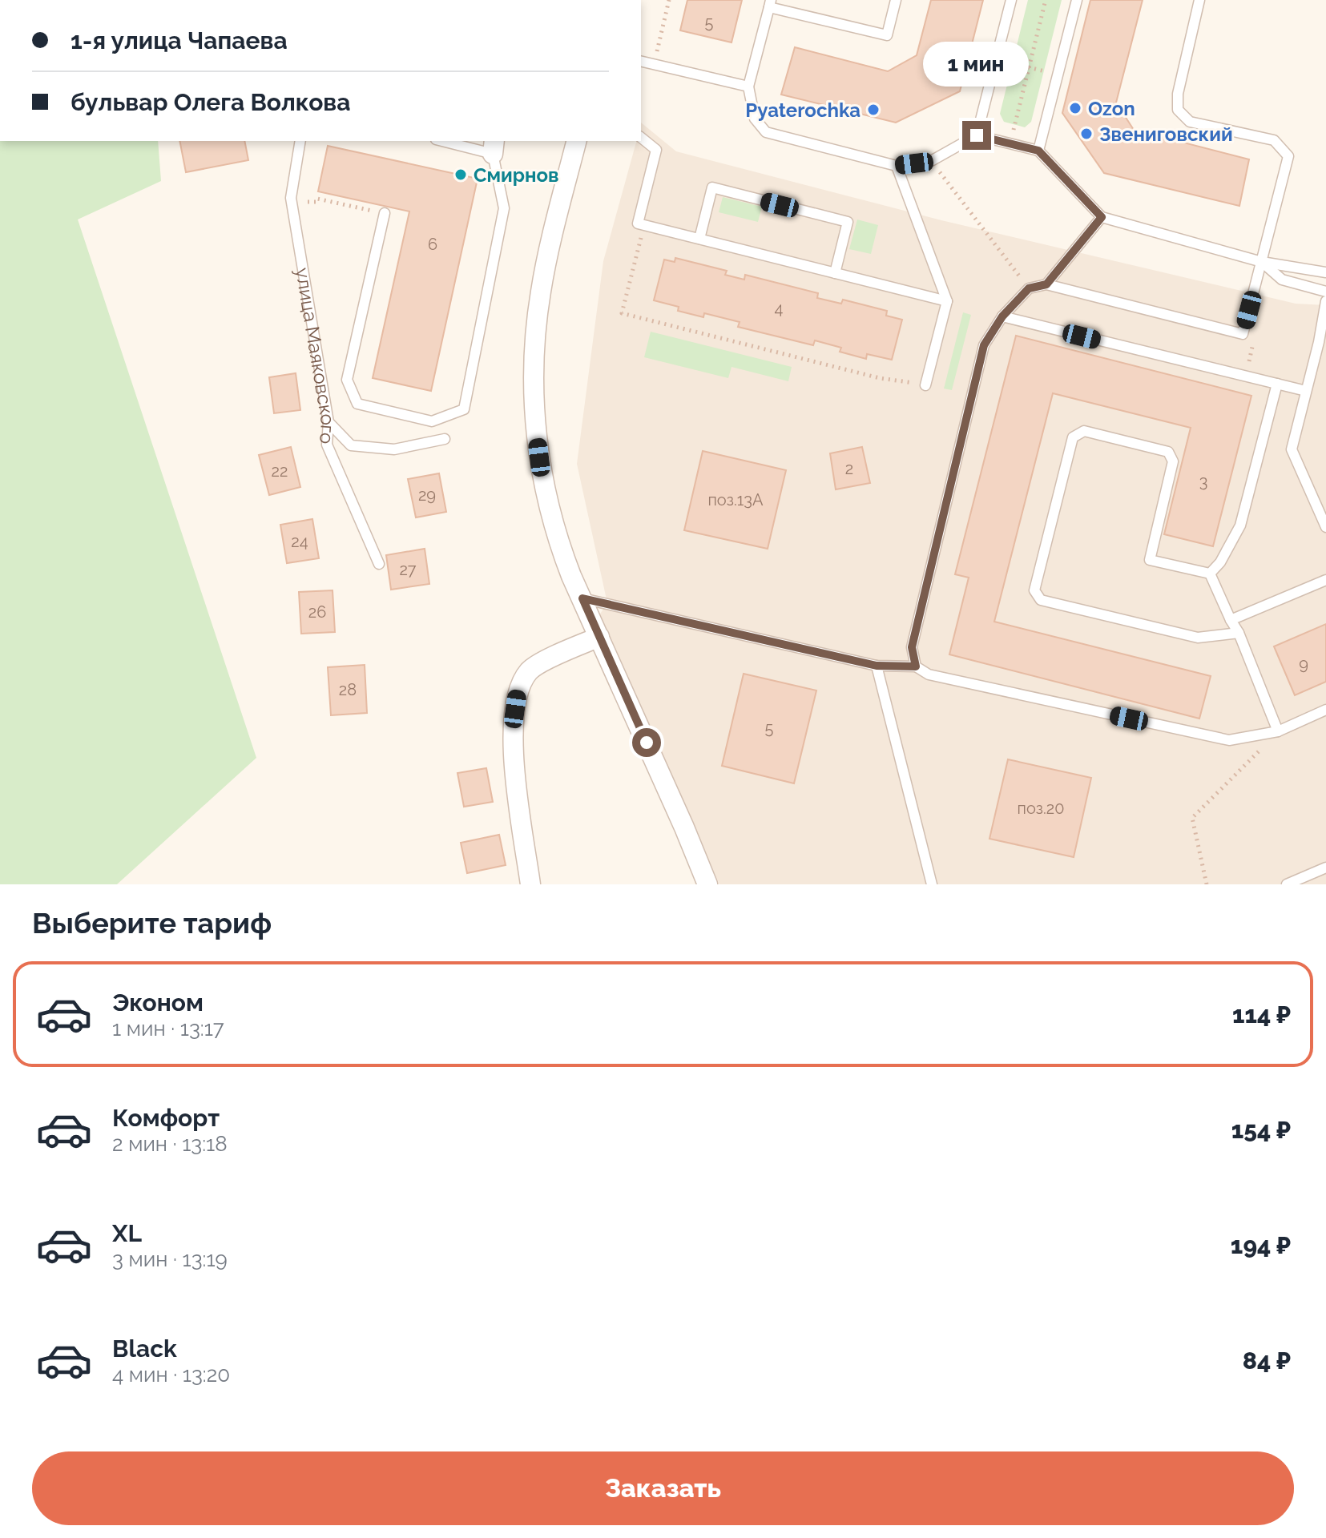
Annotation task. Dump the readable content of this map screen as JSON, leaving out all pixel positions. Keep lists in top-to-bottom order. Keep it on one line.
{"streets":{"lane":["улица Маяковского"]},"places":["Ozon","Pyaterochka","Звениговский","Смирнов"],"house_numbers":["5","6","4","2","22","3","29","поз.13А","24","27","26","9","28","5","поз.20"],"page":{"banner":["1-я улица Чапаева","бульвар Олега Волкова"],"bubble":"1 мин","heading":"Выберите тариф","list":[{"name":"Эконом","note":"1 мин · 13:17","value":"114 ₽"},{"name":"Комфорт","note":"2 мин · 13:18","value":"154 ₽"},{"name":"XL","note":"3 мин · 13:19","value":"194 ₽"},{"name":"Black","note":"4 мин · 13:20","value":"84 ₽"}],"buttons":"Заказать"}}
